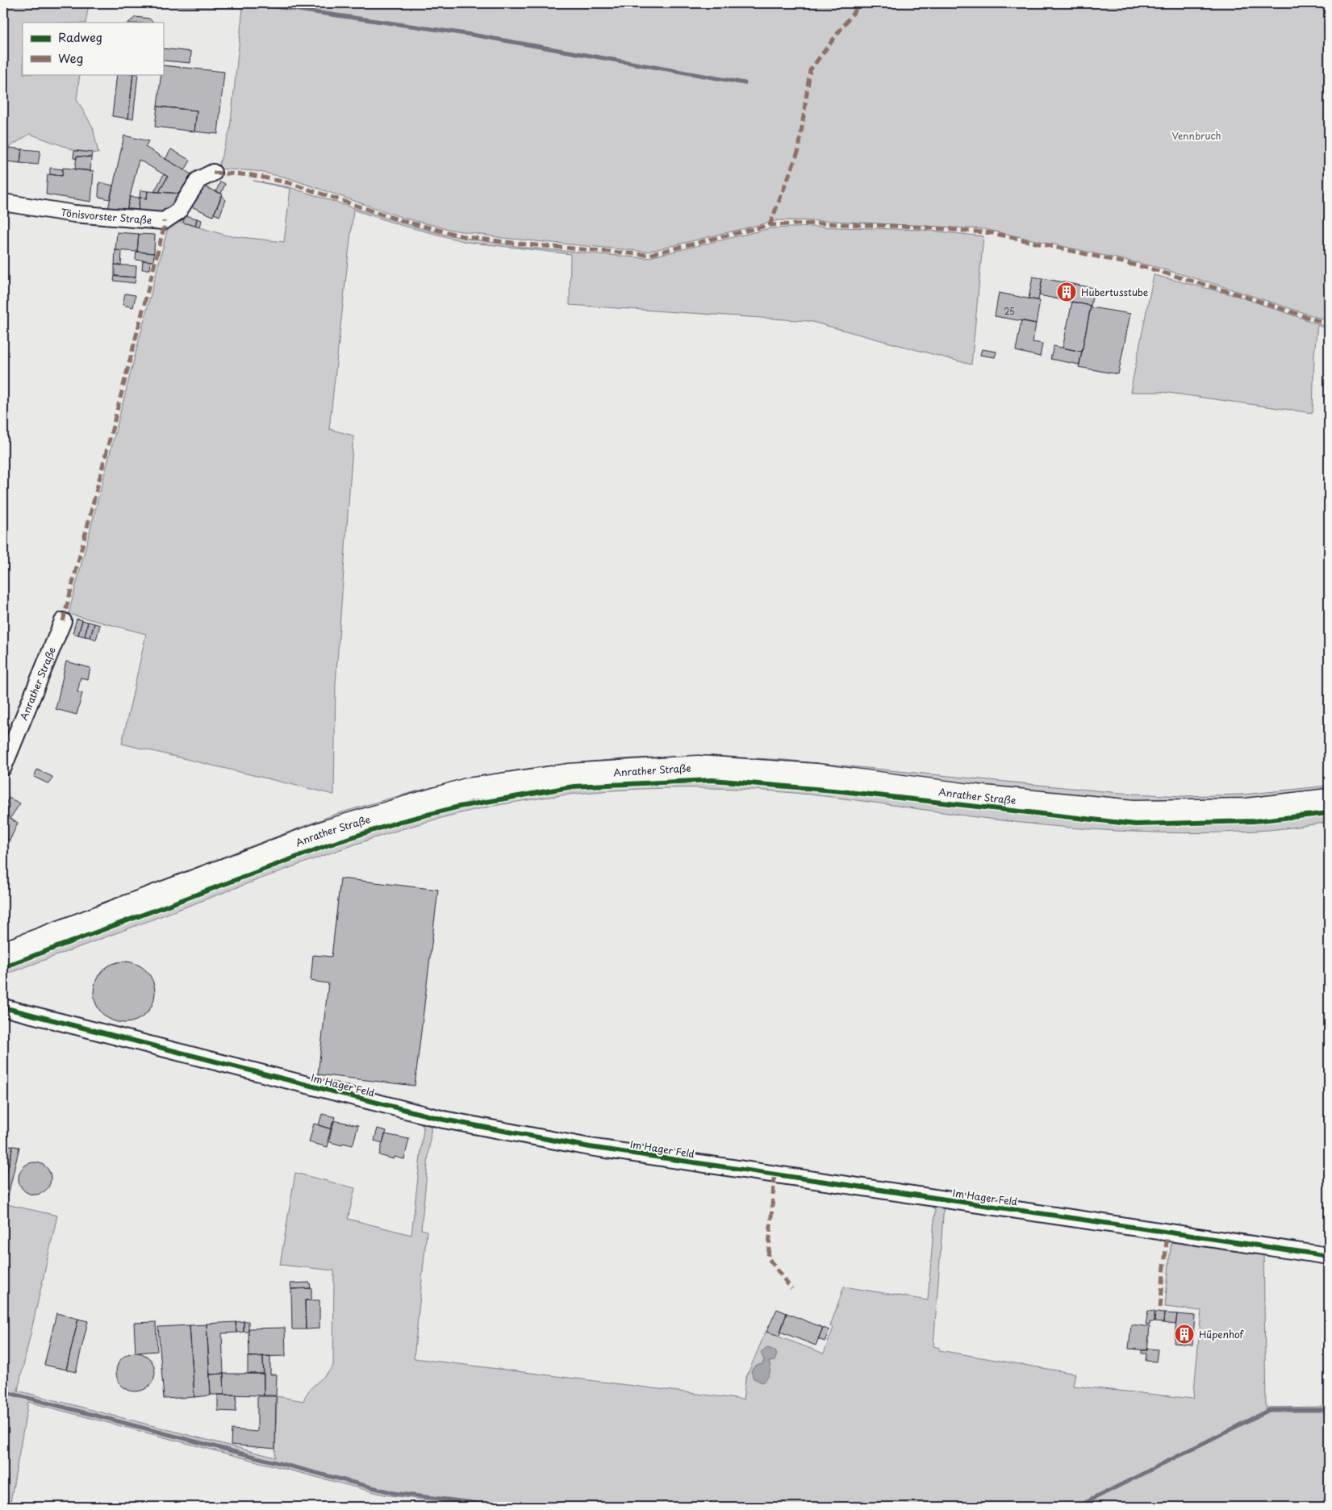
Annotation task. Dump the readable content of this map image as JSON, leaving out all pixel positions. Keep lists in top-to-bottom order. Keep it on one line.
{"streets":{"main road":["Anrather Straße"],"street":["Tönisvorster Straße","Im Hager Feld"]},"parks":["Vennbruch"],"places":{"building":["Hubertusstube","Hüpenhof"]},"house_numbers":["25"],"legend":["Radweg","Weg"]}
